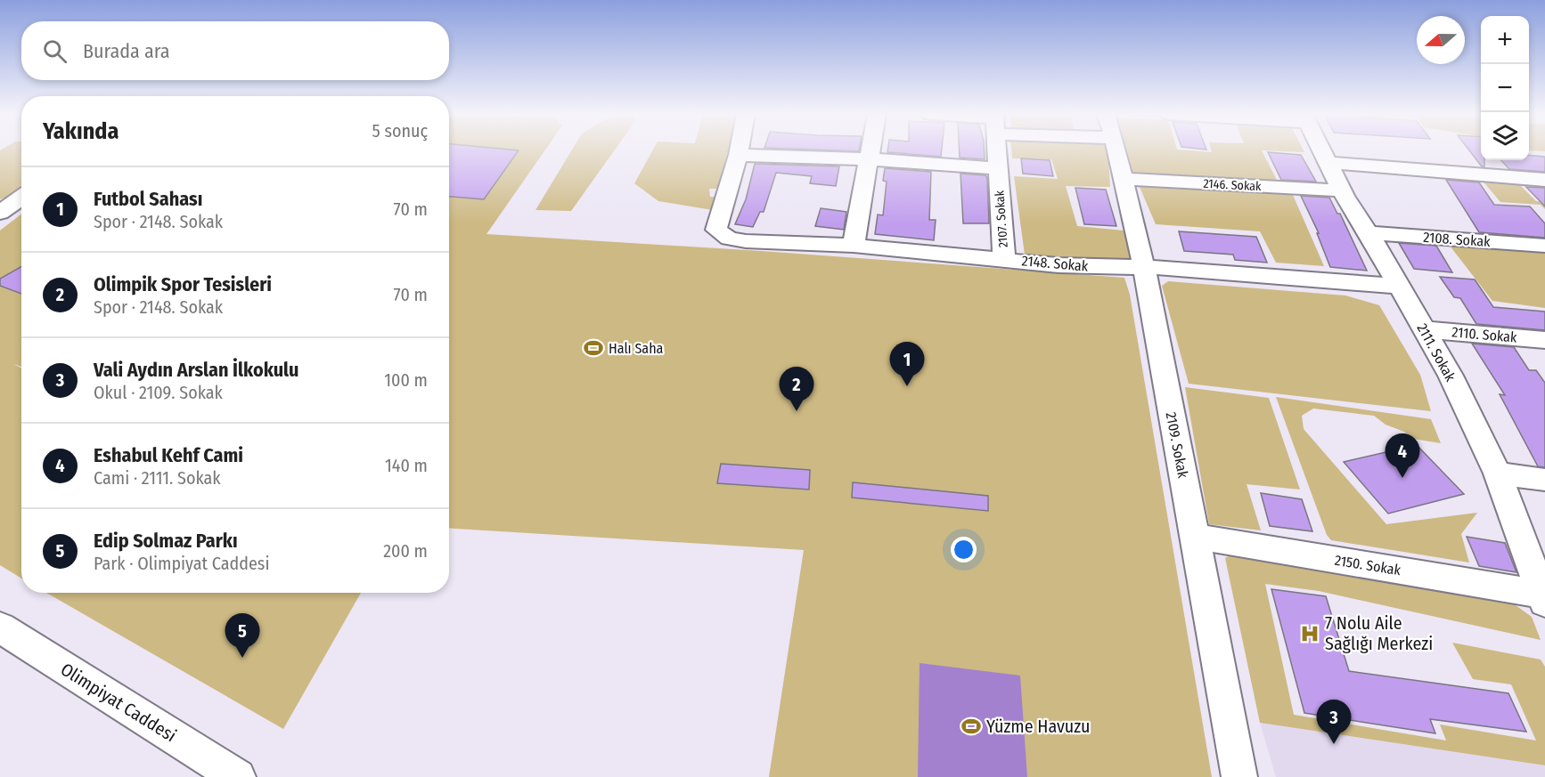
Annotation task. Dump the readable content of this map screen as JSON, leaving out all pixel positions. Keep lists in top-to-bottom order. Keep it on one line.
{"streets":{"street":["2146. Sokak","2107. Sokak","2108. Sokak","2148. Sokak","2110. Sokak","2111. Sokak","2109. Sokak","2150. Sokak","Olimpiyat Caddesi"]},"crossings":[["2146. Sokak","2111. Sokak"],["2146. Sokak","2109. Sokak"],["2107. Sokak","2148. Sokak"],["2108. Sokak","2111. Sokak"],["2148. Sokak","2111. Sokak"],["2148. Sokak","2109. Sokak"],["2110. Sokak","2111. Sokak"],["2111. Sokak","2150. Sokak"],["2109. Sokak","2150. Sokak"]],"places":{"sports":["Halı Saha","Yüzme Havuzu"],"hospital":["7 Nolu Aile Sağlığı Merkezi"]},"north":"left","page":{"map_buttons":["+","−"],"search":"Burada ara","heading":["Yakında","5 sonuç"],"list":[{"mark":"1","name":"Futbol Sahası","note":"Spor · 2148. Sokak","value":"70 m"},{"mark":"2","name":"Olimpik Spor Tesisleri","note":"Spor · 2148. Sokak","value":"70 m"},{"mark":"3","name":"Vali Aydın Arslan İlkokulu","note":"Okul · 2109. Sokak","value":"100 m"},{"mark":"4","name":"Eshabul Kehf Cami","note":"Cami · 2111. Sokak","value":"140 m"},{"mark":"5","name":"Edip Solmaz Parkı","note":"Park · Olimpiyat Caddesi","value":"200 m"}],"pins":["1","2","4","5","3"]}}
